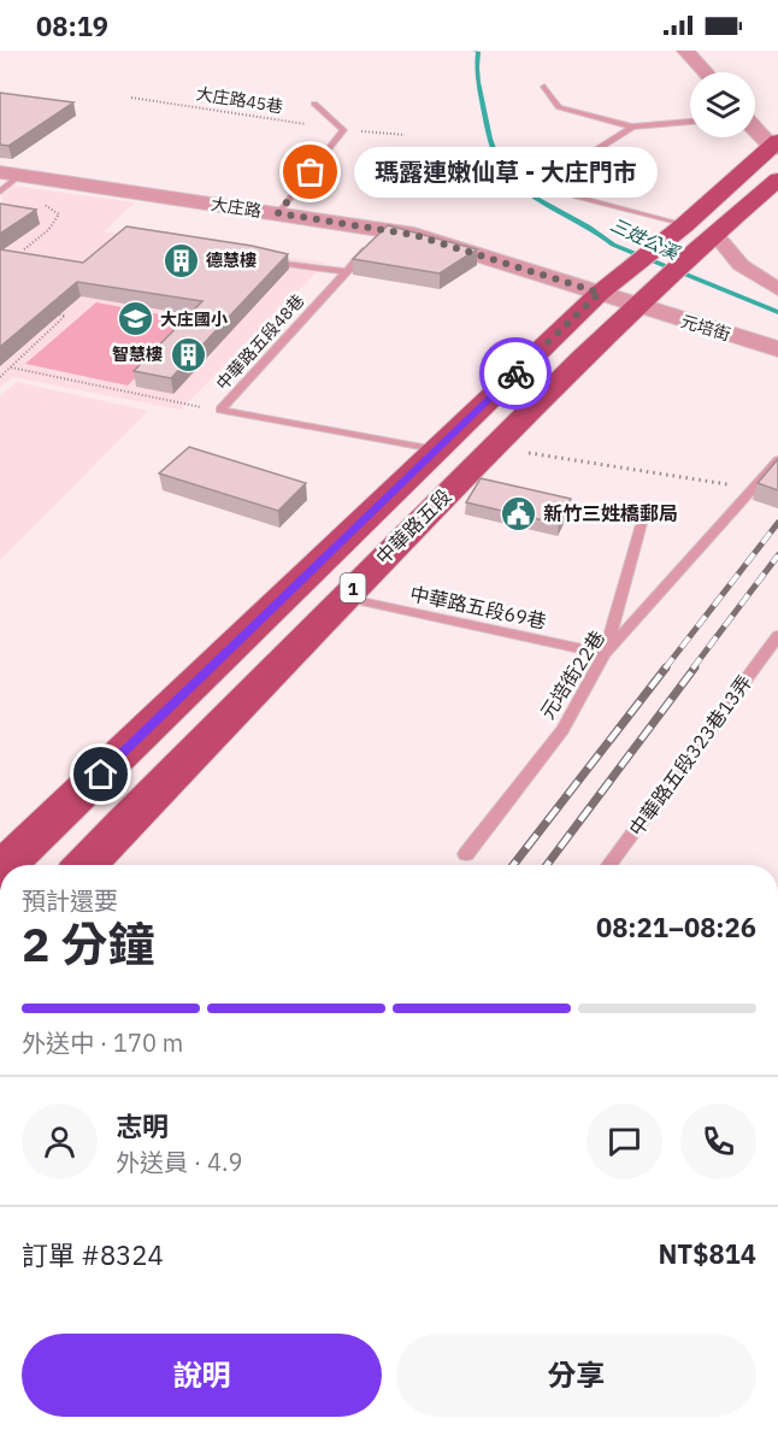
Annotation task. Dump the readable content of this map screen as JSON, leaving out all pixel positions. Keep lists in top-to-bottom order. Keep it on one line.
{"streets":{"main road":["中華路五段","1"],"street":["大庄路","元培街"],"lane":["中華路五段48巷","中華路五段69巷","元培街22巷","中華路五段323巷13弄"],"path":["大庄路45巷"]},"crossings":[["大庄路","元培街"],["大庄路","中華路五段48巷"],["大庄路","中華路五段"],["大庄路","1"],["元培街","中華路五段"],["元培街","1"],["中華路五段48巷","中華路五段"],["中華路五段","1"],["中華路五段","中華路五段69巷"],["中華路五段69巷","元培街22巷"]],"water":["三姓公溪"],"places":{"other":["瑪露連嫩仙草 - 大庄門市"],"building":["德慧樓","智慧樓"],"school or university":["大庄國小"],"public building":["新竹三姓橋郵局"]},"page":{"status":"08:19","bubble":"瑪露連嫩仙草 - 大庄門市","heading":["2 分鐘","預計還要","08:21–08:26"],"panel":["志明","外送員 · 4.9","訂單 #8324","NT$814"],"bar":"外送中 · 170 m","buttons":["說明","分享"]}}
